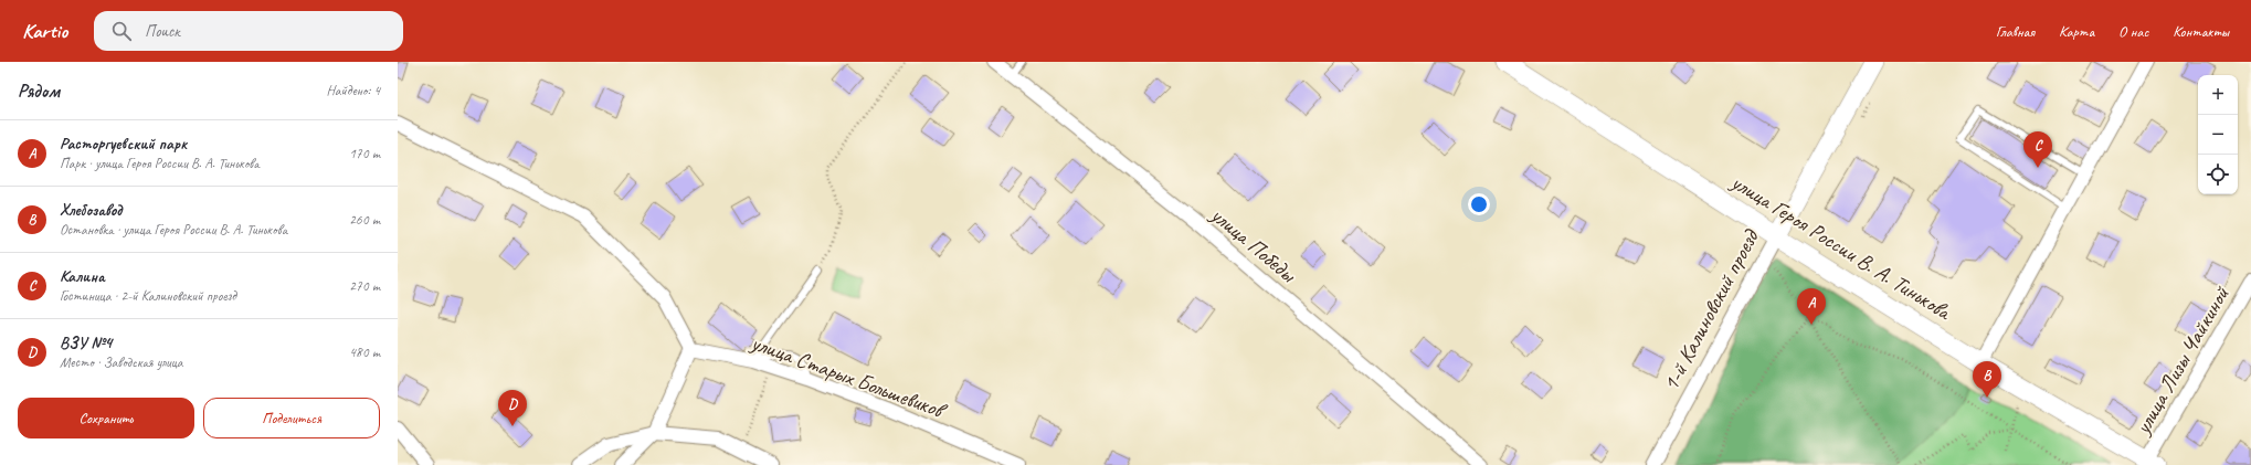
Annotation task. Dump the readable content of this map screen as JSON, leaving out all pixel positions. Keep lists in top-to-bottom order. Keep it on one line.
{"streets":{"street":["улица Победы","улица Героя России В. А. Тинькова","1-й Калиновский проезд","улица Лизы Чайкиной","улица Старых Большевиков"]},"crossings":[["улица Героя России В. А. Тинькова","1-й Калиновский проезд"],["улица Героя России В. А. Тинькова","улица Лизы Чайкиной"]],"page":{"header":"Kartio","search":"Поиск","nav":["Главная","Карта","О нас","Контакты"],"heading":["Рядом","Найдено: 4"],"map_buttons":["+","−"],"list":[{"mark":"A","name":"Расторгуевский парк","note":"Парк · улица Героя России В. А. Тинькова","value":"170 m"},{"mark":"B","name":"Хлебозавод","note":"Остановка · улица Героя России В. А. Тинькова","value":"260 m"},{"mark":"C","name":"Калина","note":"Гостиница · 2-й Калиновский проезд","value":"270 m"},{"mark":"D","name":"ВЗУ №4","note":"Место · Заводская улица","value":"480 m"}],"pins":["C","A","B","D"],"buttons":["Сохранить","Поделиться"]}}
